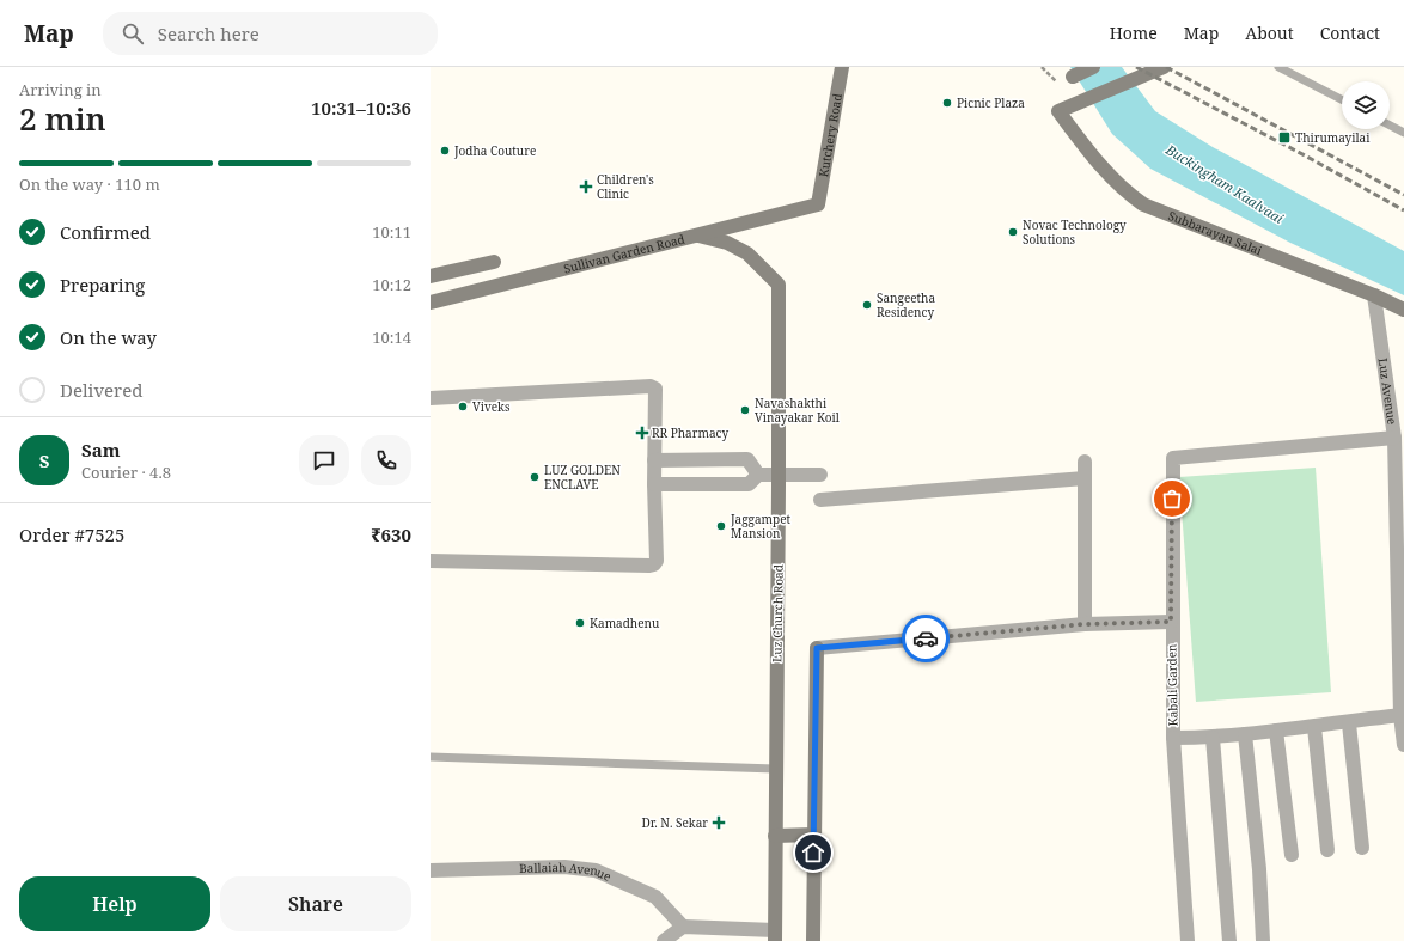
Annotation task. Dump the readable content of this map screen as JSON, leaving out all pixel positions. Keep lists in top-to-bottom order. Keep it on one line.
{"streets":{"main road":["Kutchery Road","Subbarayan Salai","Sullivan Garden Road","Luz Church Road"],"street":["Luz Avenue","Kabali Garden","Ballaiah Avenue"]},"crossings":[["Kutchery Road","Sullivan Garden Road"],["Subbarayan Salai","Luz Avenue"],["Sullivan Garden Road","Luz Church Road"],["Luz Avenue","Kabali Garden"]],"water":["Buckingham Kaalvaai"],"places":{"other":["Picnic Plaza","Jodha Couture","Novac Technology Solutions","Sangeetha Residency","Viveks","Navashakthi Vinayakar Koil","LUZ GOLDEN ENCLAVE","Jaggampet Mansion","Kamadhenu"],"transit":["Thirumayilai"],"health":["Children's Clinic","RR Pharmacy","Dr. N. Sekar"]},"page":{"header":"Map","search":"Search here","nav":["Home","Map","About","Contact"],"heading":["2 min","Arriving in","10:31–10:36"],"panel":["Sam","Courier · 4.8","Order #7525","₹630"],"bar":"On the way · 110 m","list":[["Confirmed","10:11"],["Preparing","10:12"],["On the way","10:14"],"Delivered"],"round":"S","buttons":["Help","Share"]}}
